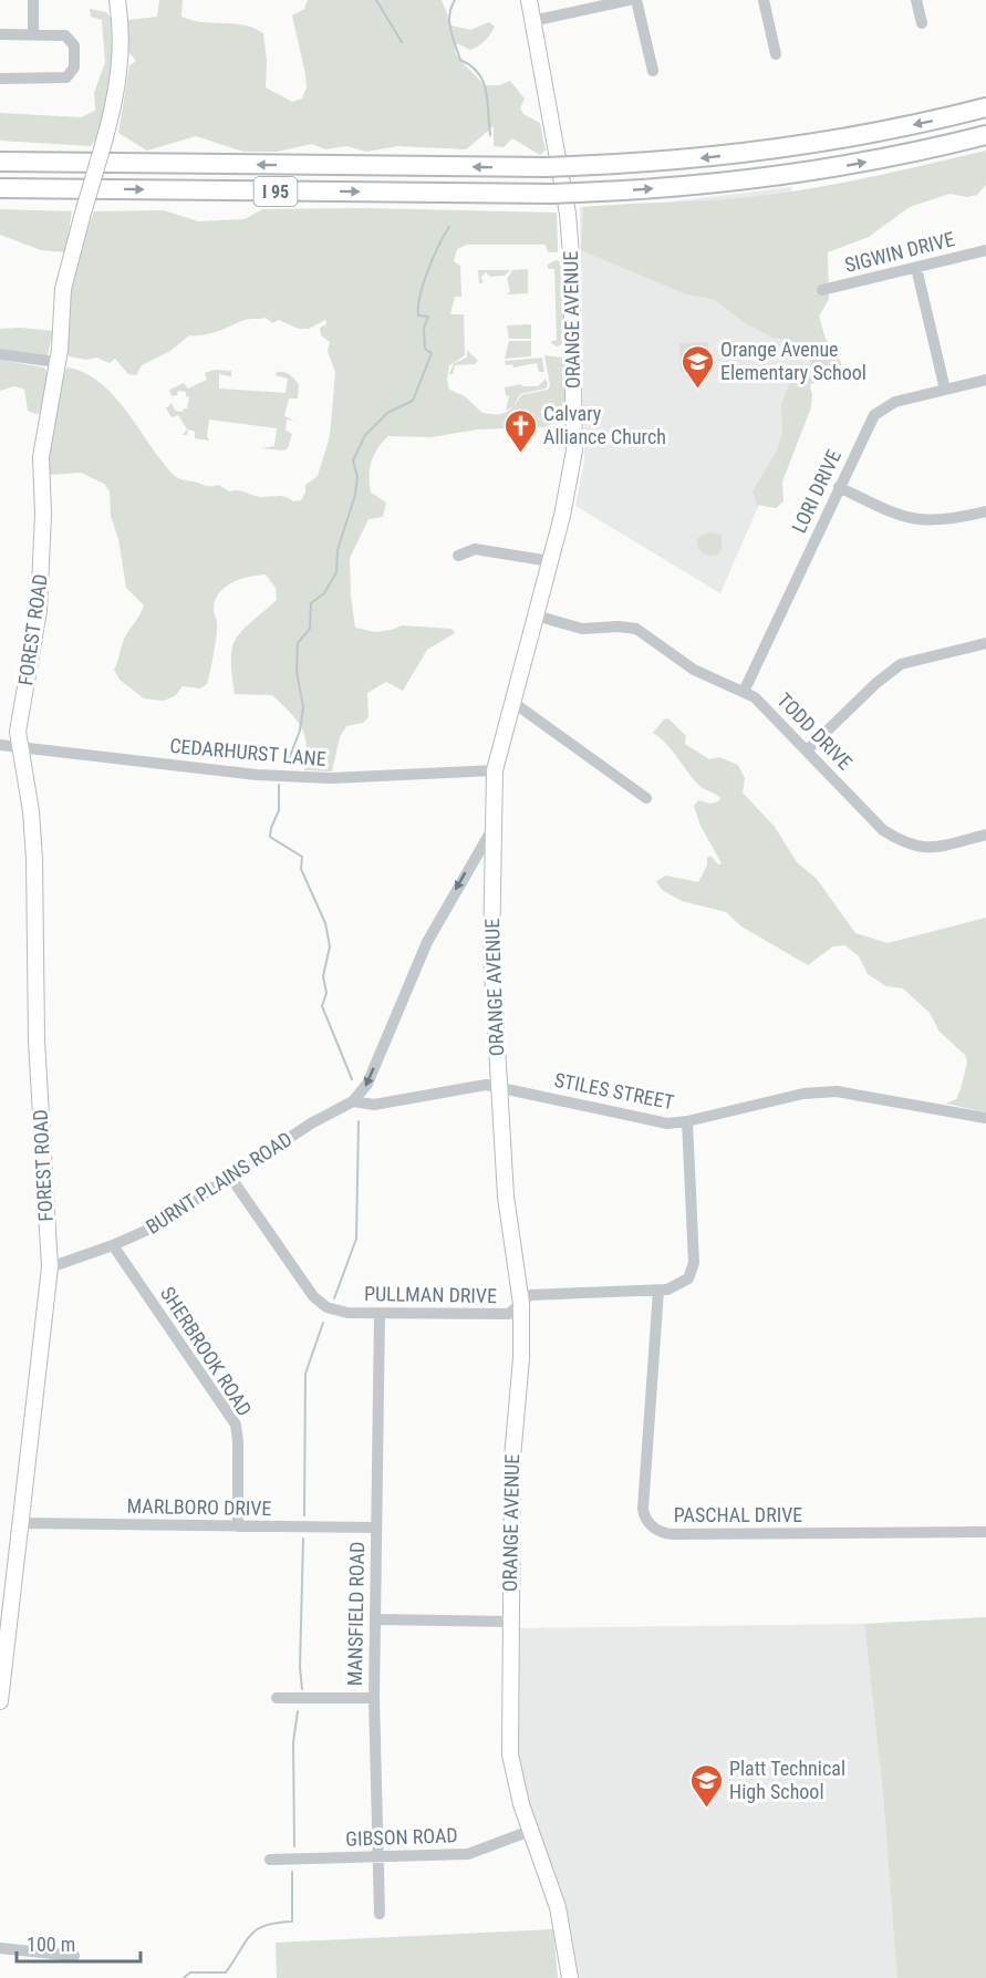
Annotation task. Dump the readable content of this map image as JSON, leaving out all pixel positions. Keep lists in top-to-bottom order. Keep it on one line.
{"streets":{"highway":["I 95"],"main road":["ORANGE AVENUE","FOREST ROAD"],"street":["SIGWIN DRIVE","LORI DRIVE","TODD DRIVE","CEDARHURST LANE","STILES STREET","BURNT PLAINS ROAD","PULLMAN DRIVE","SHERBROOK ROAD","MARLBORO DRIVE","PASCHAL DRIVE","MANSFIELD ROAD","GIBSON ROAD"]},"crossings":[["ORANGE AVENUE","TODD DRIVE"],["ORANGE AVENUE","CEDARHURST LANE"],["ORANGE AVENUE","STILES STREET"],["ORANGE AVENUE","BURNT PLAINS ROAD"],["ORANGE AVENUE","PULLMAN DRIVE"],["ORANGE AVENUE","GIBSON ROAD"],["LORI DRIVE","TODD DRIVE"],["FOREST ROAD","CEDARHURST LANE"],["FOREST ROAD","BURNT PLAINS ROAD"],["STILES STREET","BURNT PLAINS ROAD"],["STILES STREET","PULLMAN DRIVE"],["BURNT PLAINS ROAD","PULLMAN DRIVE"],["BURNT PLAINS ROAD","SHERBROOK ROAD"],["PULLMAN DRIVE","PASCHAL DRIVE"],["PULLMAN DRIVE","MANSFIELD ROAD"],["SHERBROOK ROAD","MARLBORO DRIVE"],["MARLBORO DRIVE","MANSFIELD ROAD"],["MANSFIELD ROAD","GIBSON ROAD"]],"one_way":["BURNT PLAINS ROAD"],"places":{"school or university":["Orange Avenue Elementary School","Platt Technical High School"],"church":["Calvary Alliance Church"]},"scale_bar":"100 m"}
